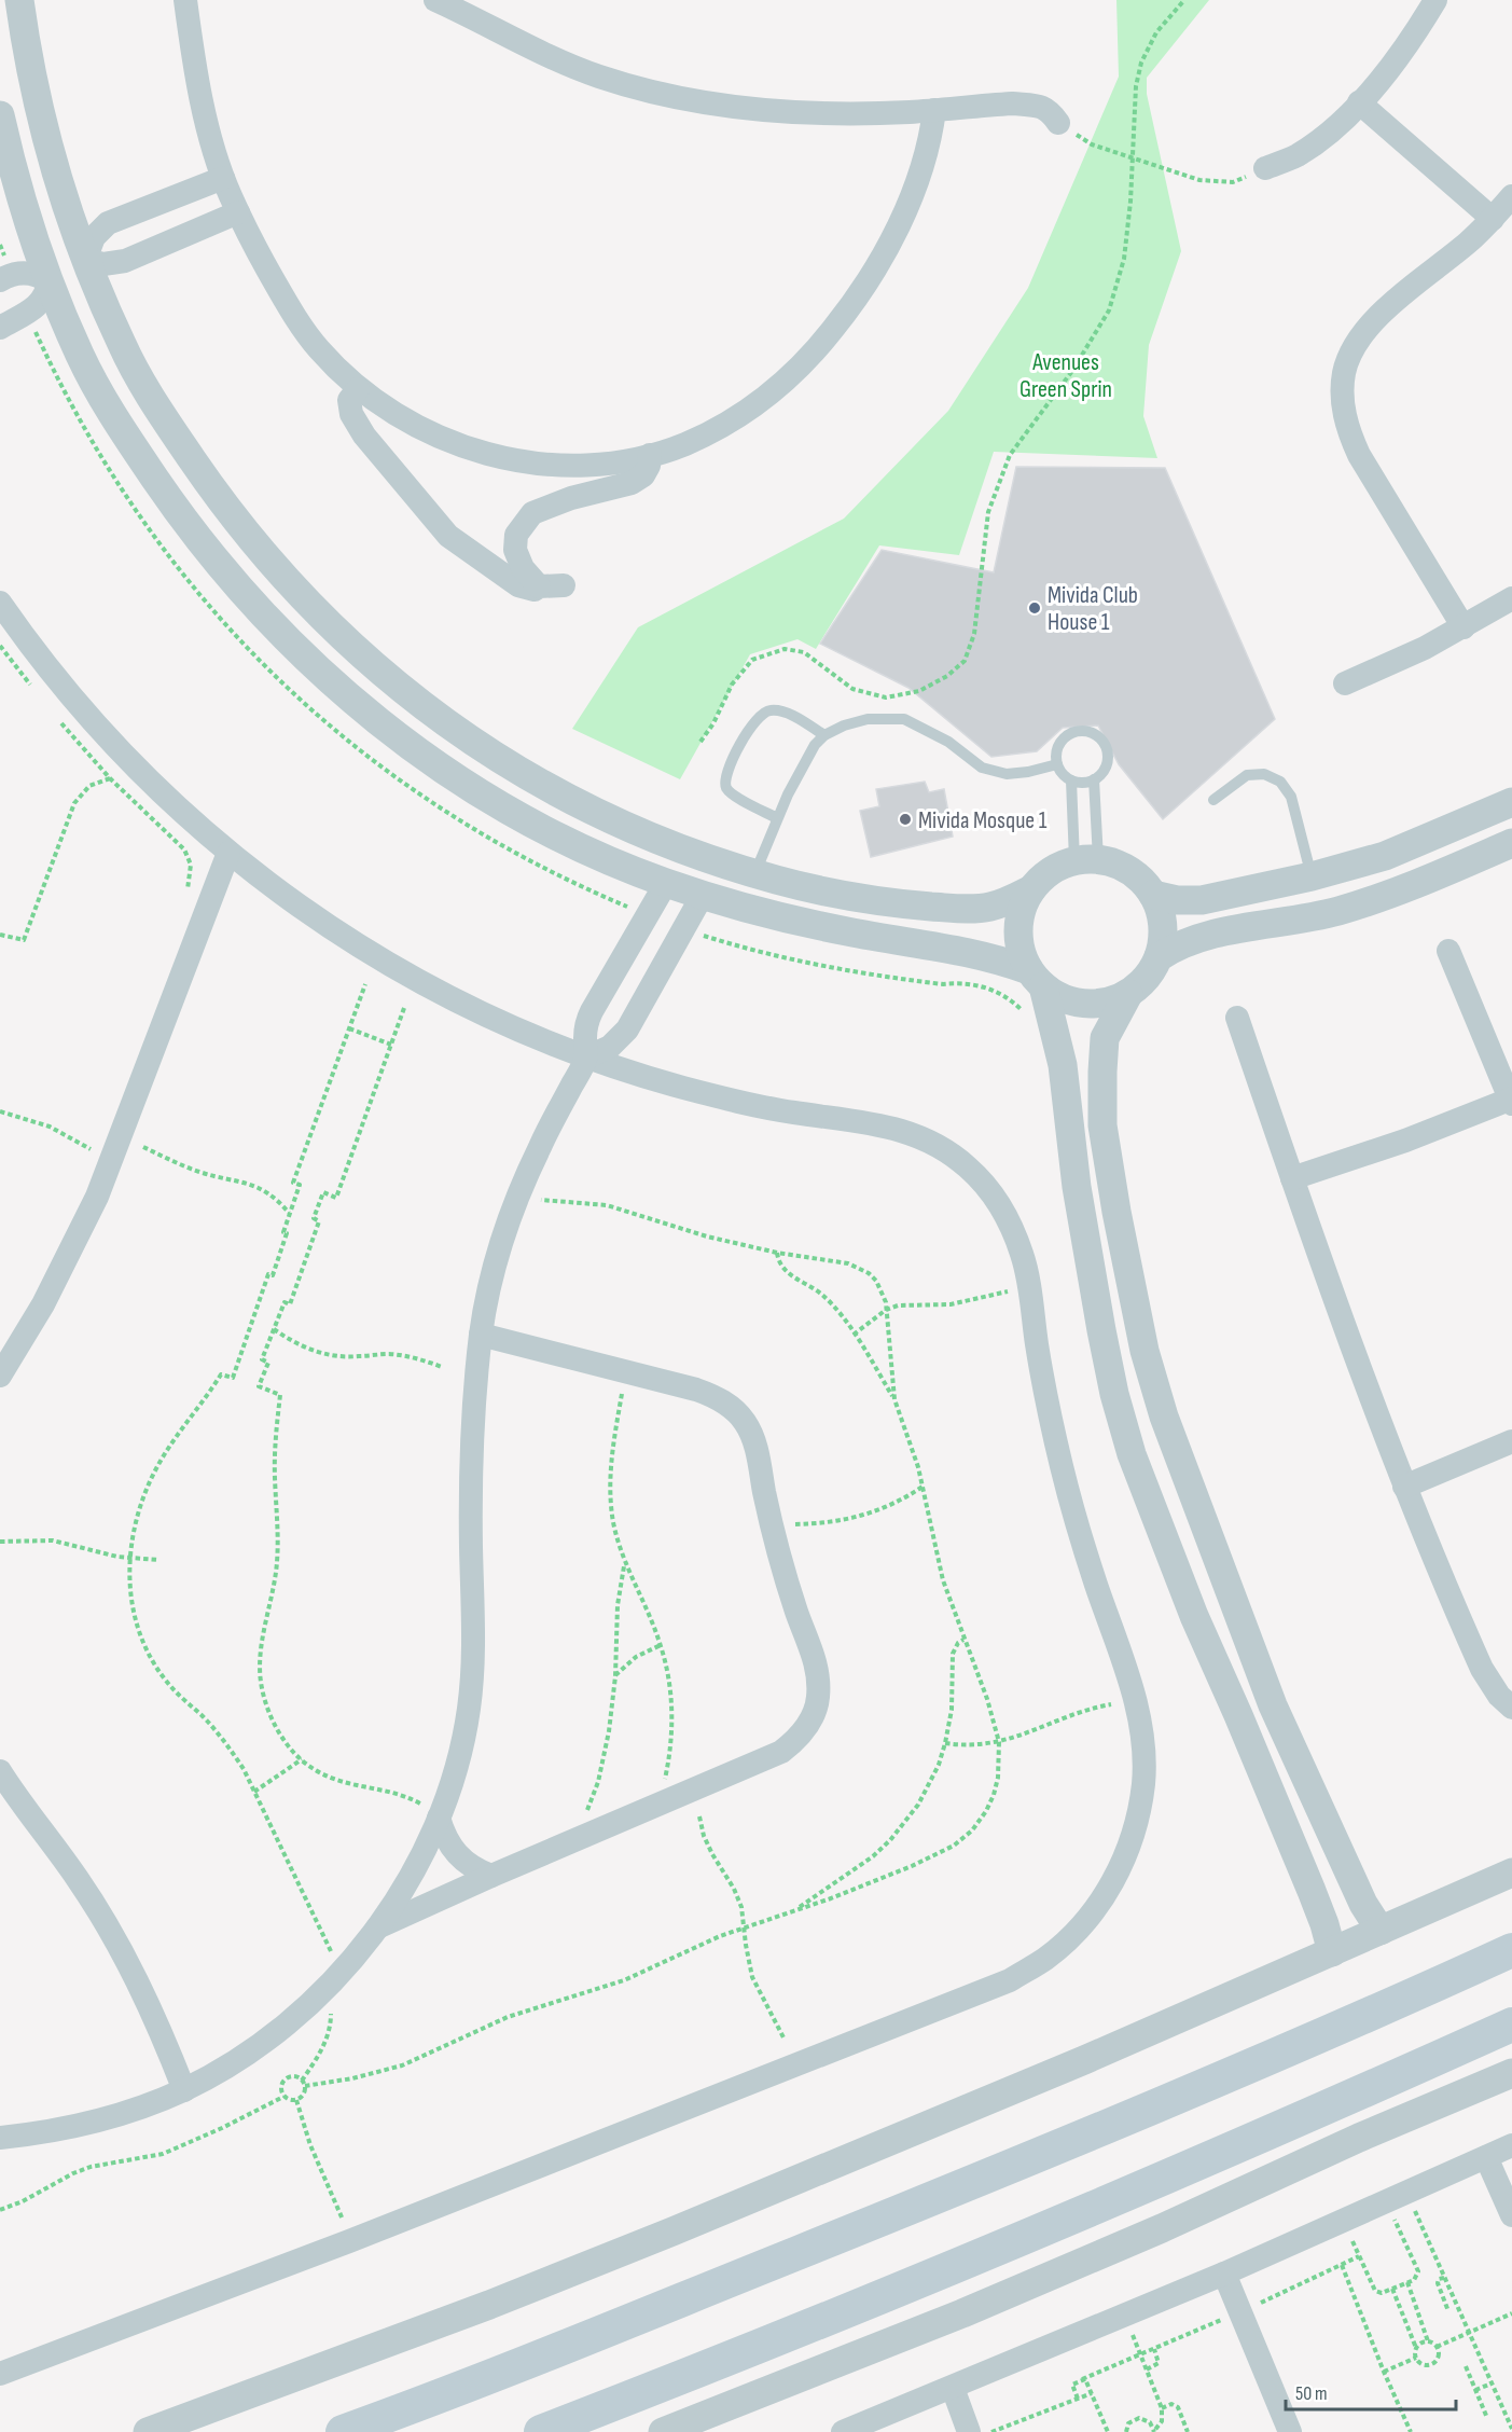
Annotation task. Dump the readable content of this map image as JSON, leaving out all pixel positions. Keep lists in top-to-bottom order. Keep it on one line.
{"parks":["Avenues Green Sprin"],"places":["Mivida Club House 1","Mivida Mosque 1"],"scale_bar":"50 m"}
